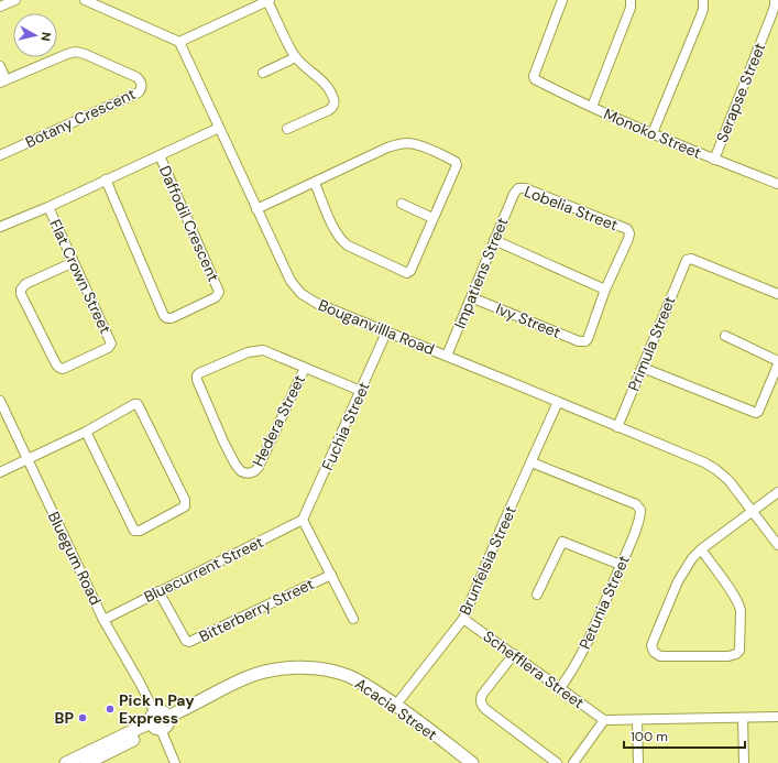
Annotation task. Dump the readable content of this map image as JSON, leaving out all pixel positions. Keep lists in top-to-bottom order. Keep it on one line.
{"streets":{"street":["Serapse Street","Botany Crescent","Monoko Street","Lobelia Street","Daffodil Crescent","Impatiens Street","Flat Crown Street","Ivy Street","Bouganvillla Road","Primula Street","Hedera Street","Fuchia Street","Bluegum Road","Brunfelsia Street","Bluecurrent Street","Petunia Street","Bitterberry Street","Schefflera Street","Acacia Street"]},"crossings":[["Serapse Street","Monoko Street"],["Lobelia Street","Impatiens Street"],["Lobelia Street","Ivy Street"],["Impatiens Street","Ivy Street"],["Impatiens Street","Bouganvillla Road"],["Bouganvillla Road","Primula Street"],["Bouganvillla Road","Fuchia Street"],["Bouganvillla Road","Brunfelsia Street"],["Fuchia Street","Bluecurrent Street"],["Bluegum Road","Bluecurrent Street"],["Bluegum Road","Acacia Street"],["Brunfelsia Street","Petunia Street"],["Brunfelsia Street","Schefflera Street"],["Brunfelsia Street","Acacia Street"],["Bluecurrent Street","Bitterberry Street"],["Petunia Street","Schefflera Street"]],"places":["Pick n Pay Express","BP"],"scale_bar":"100 m","north":"right"}
